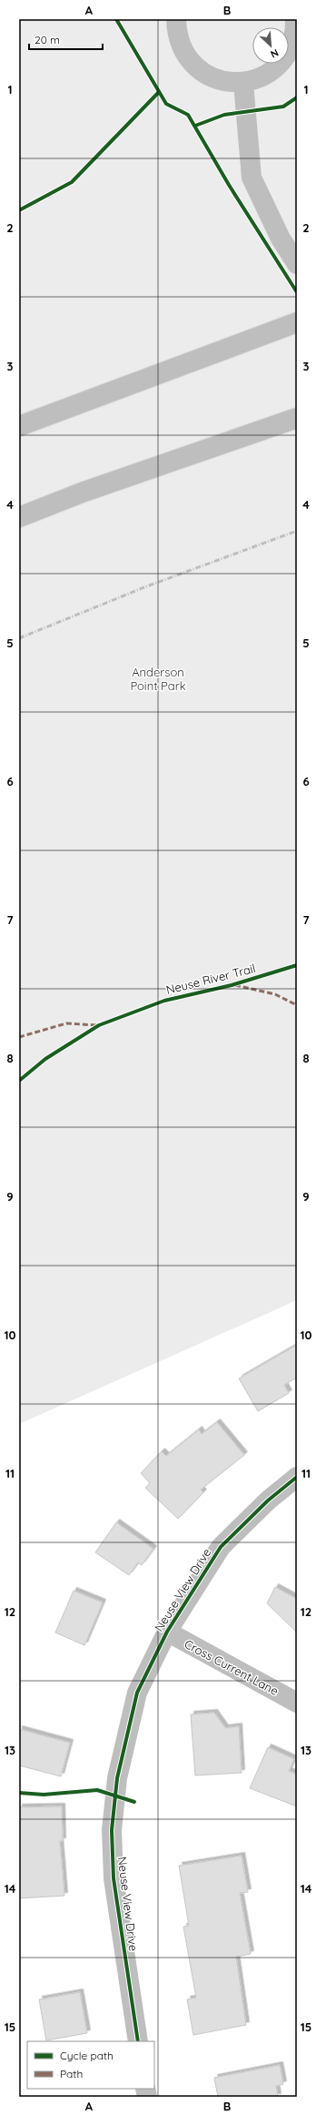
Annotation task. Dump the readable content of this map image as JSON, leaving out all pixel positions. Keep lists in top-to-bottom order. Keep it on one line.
{"streets":{"main road":["Neuse View Drive","Cross Current Lane"],"cycle path":["Neuse River Trail"]},"crossings":[["Neuse View Drive","Cross Current Lane"]],"parks":["Anderson Point Park"],"legend":["Cycle path","Path"],"scale_bar":"20 m","north":"bottom right","grid":{"columns":["A","B"],"rows":["1","2","3","4","5","6","7","8","9","10","11","12","13","14","15"]}}
